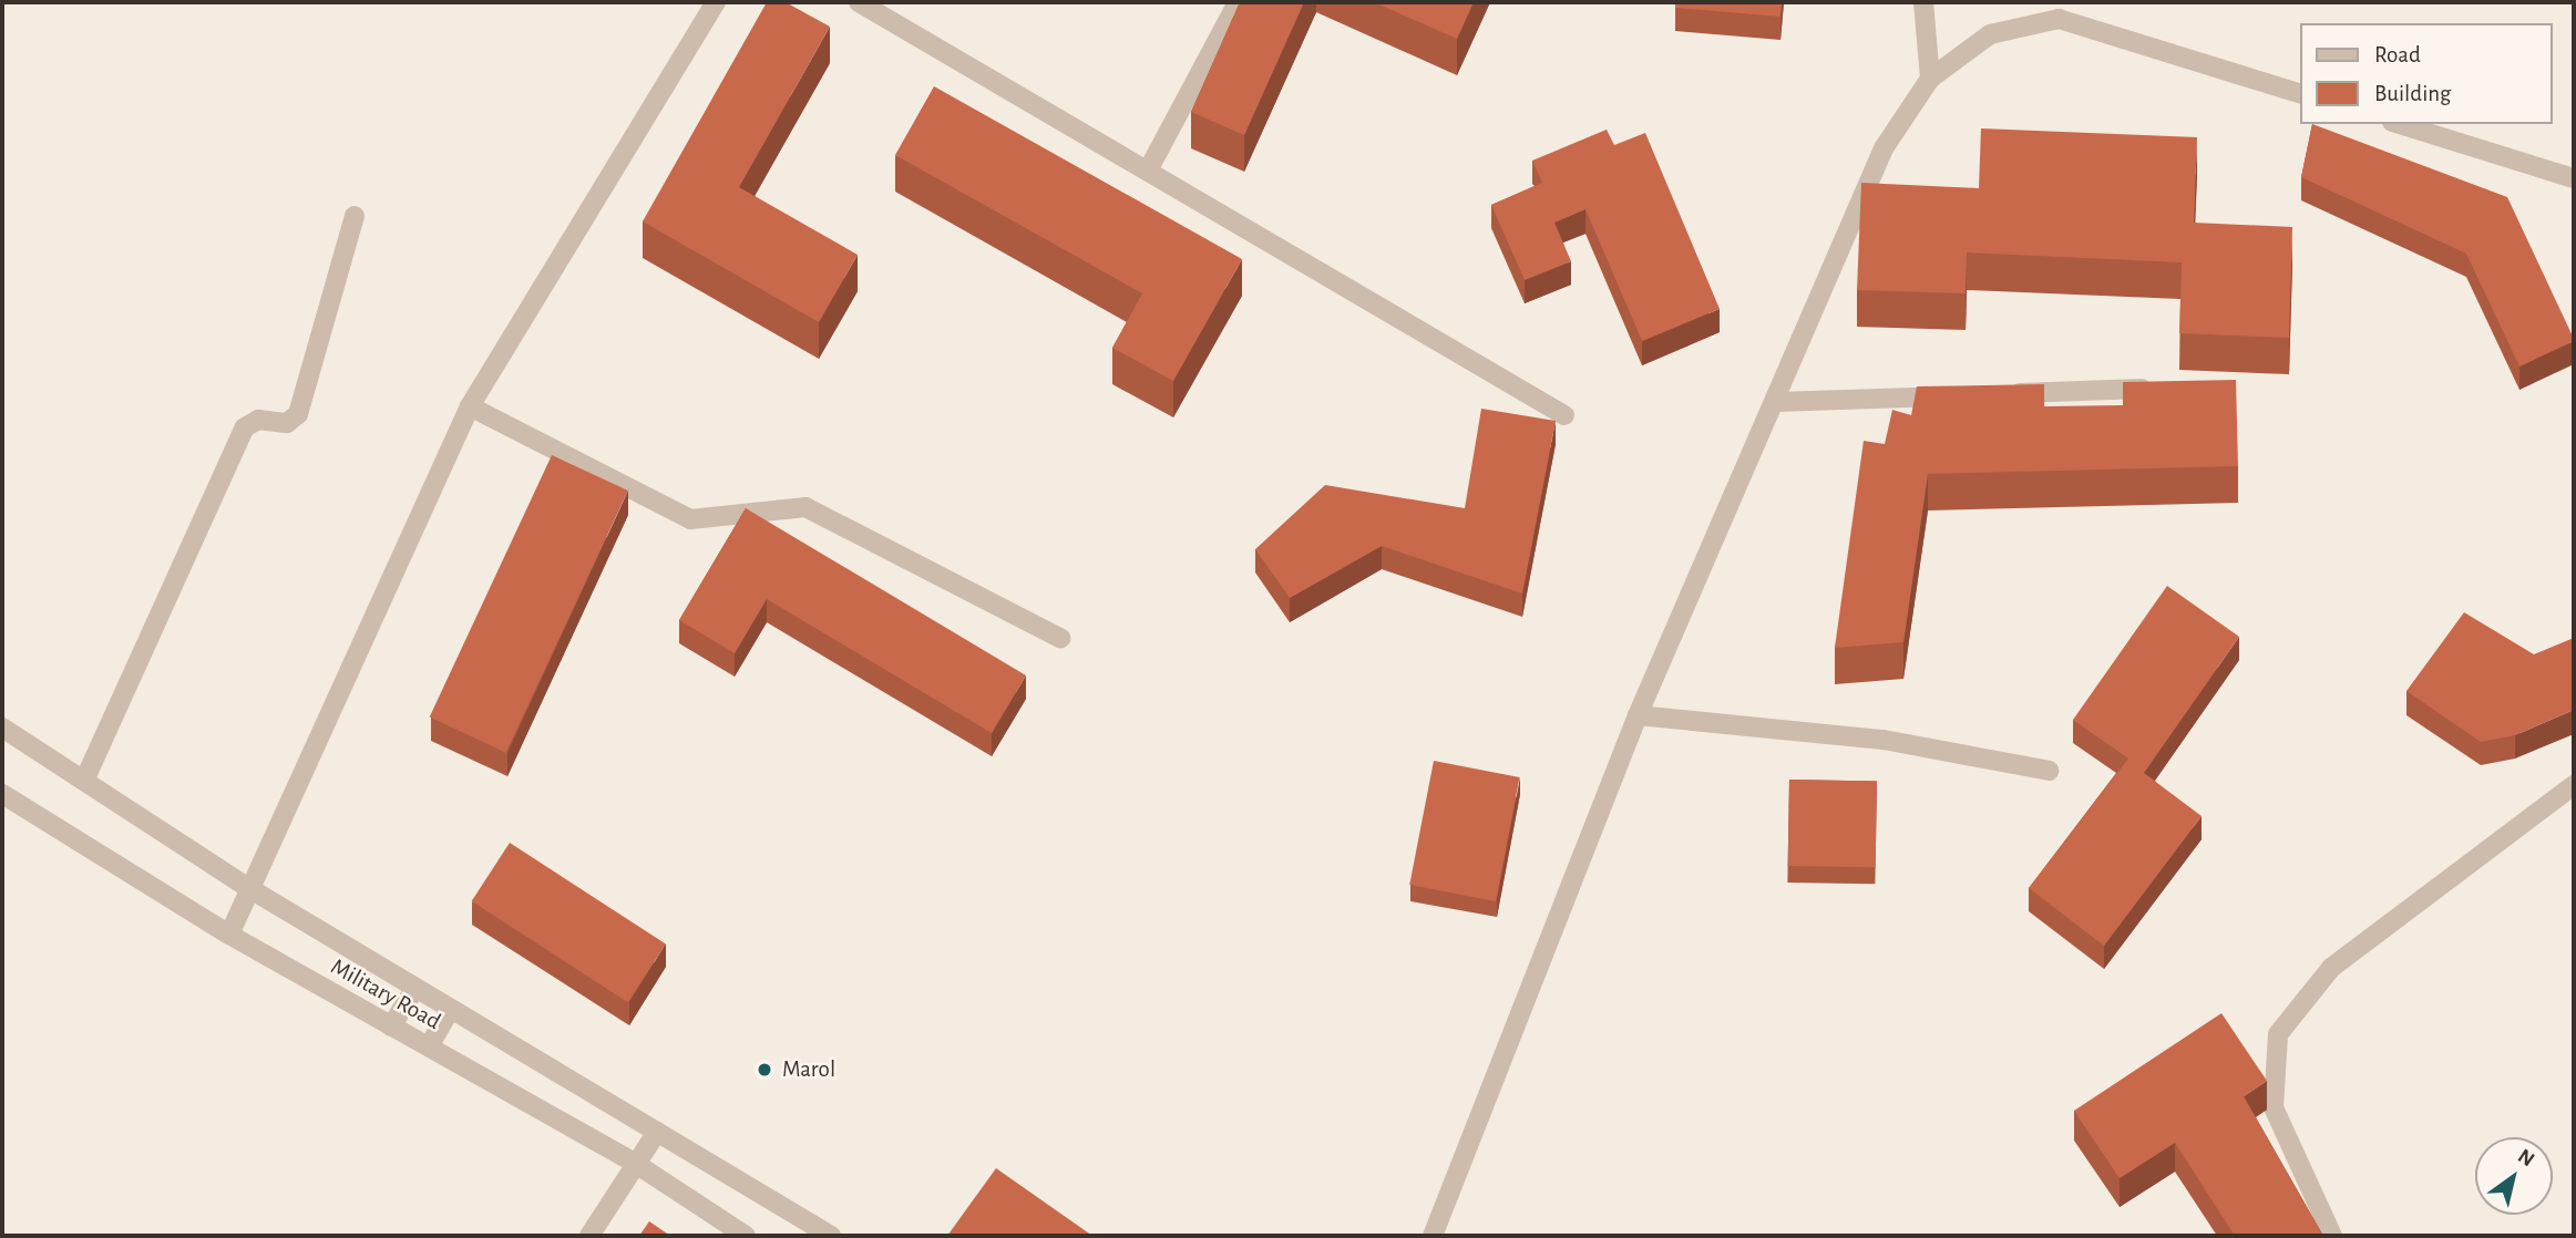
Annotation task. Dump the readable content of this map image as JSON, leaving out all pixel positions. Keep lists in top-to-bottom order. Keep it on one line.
{"streets":{"street":["Military Road"]},"places":["Marol"],"legend":["Road","Building"],"north":"top right"}
